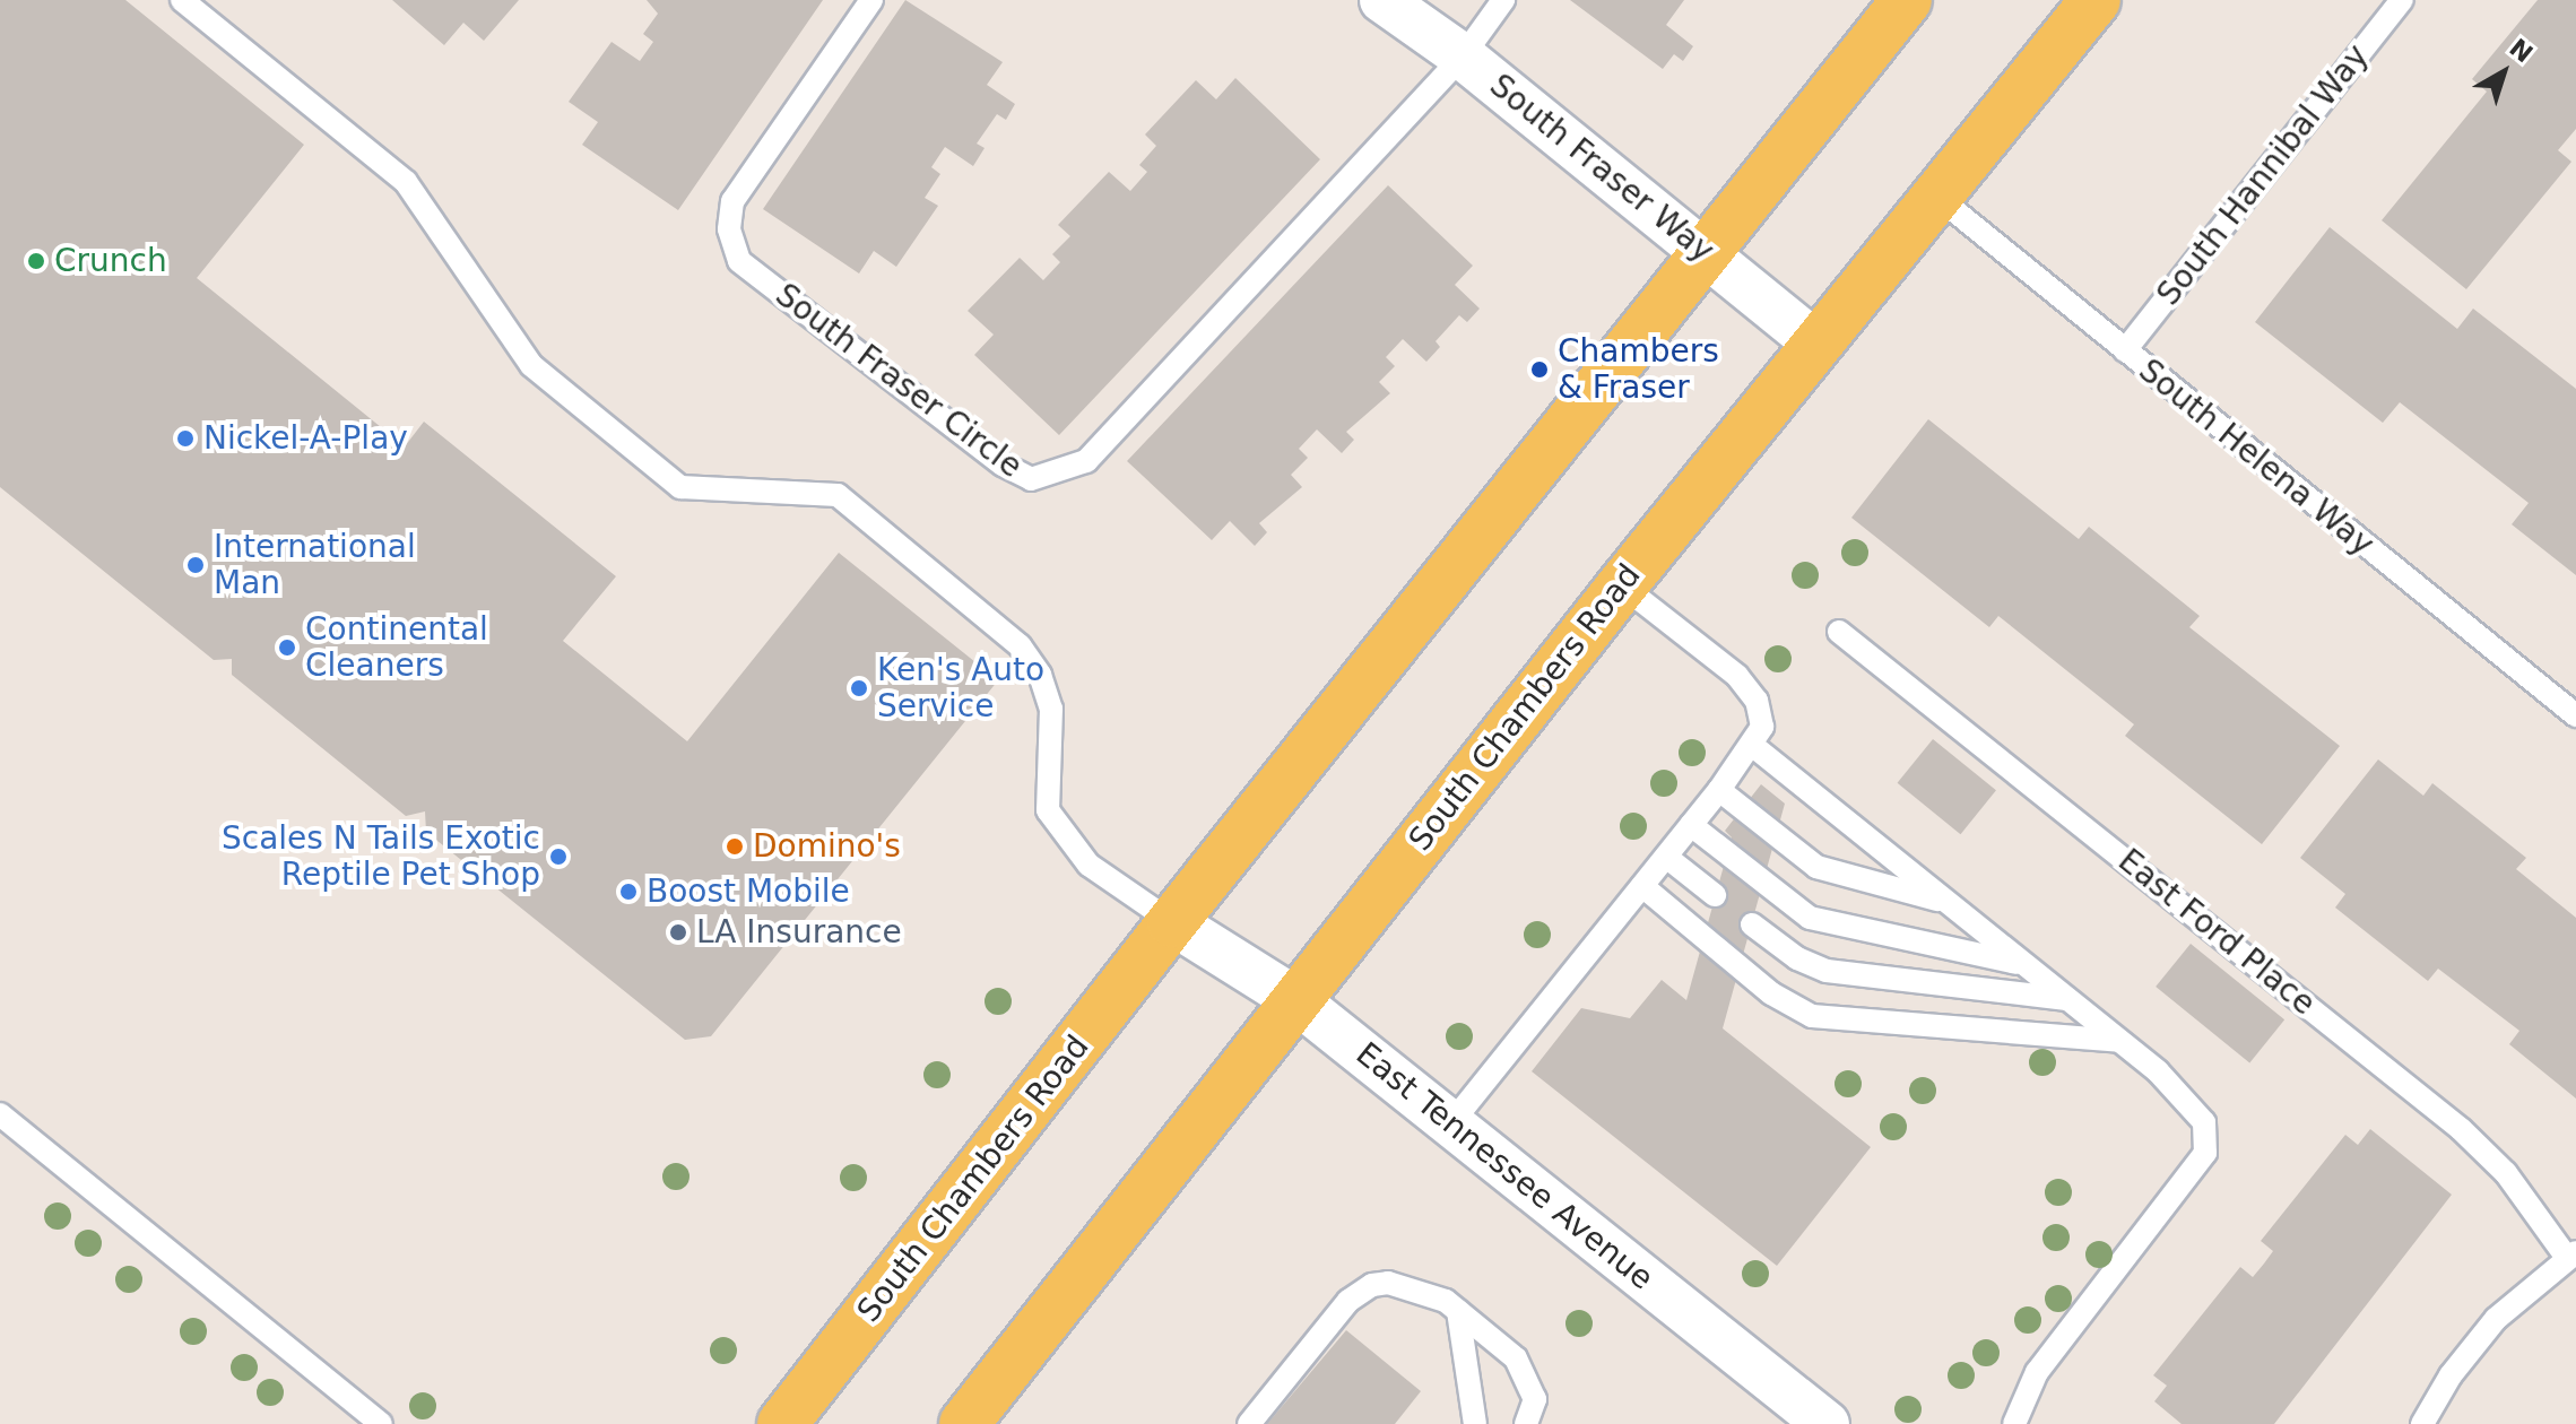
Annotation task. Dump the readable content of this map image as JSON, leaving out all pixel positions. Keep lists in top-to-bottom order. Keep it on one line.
{"streets":{"main road":["South Chambers Road"],"street":["South Fraser Way","East Tennessee Avenue"],"lane":["South Hannibal Way","South Fraser Circle","South Helena Way","East Ford Place"]},"crossings":[["South Fraser Way","South Fraser Circle"],["South Fraser Way","South Chambers Road"],["South Hannibal Way","South Helena Way"],["South Helena Way","South Chambers Road"],["South Chambers Road","East Tennessee Avenue"]],"places":["Crunch","Chambers & Fraser","Nickel-A-Play","International Man","Continental Cleaners","Ken's Auto Service","Domino's","Scales N Tails Exotic Reptile Pet Shop","Boost Mobile","LA Insurance"],"north":"top right"}
